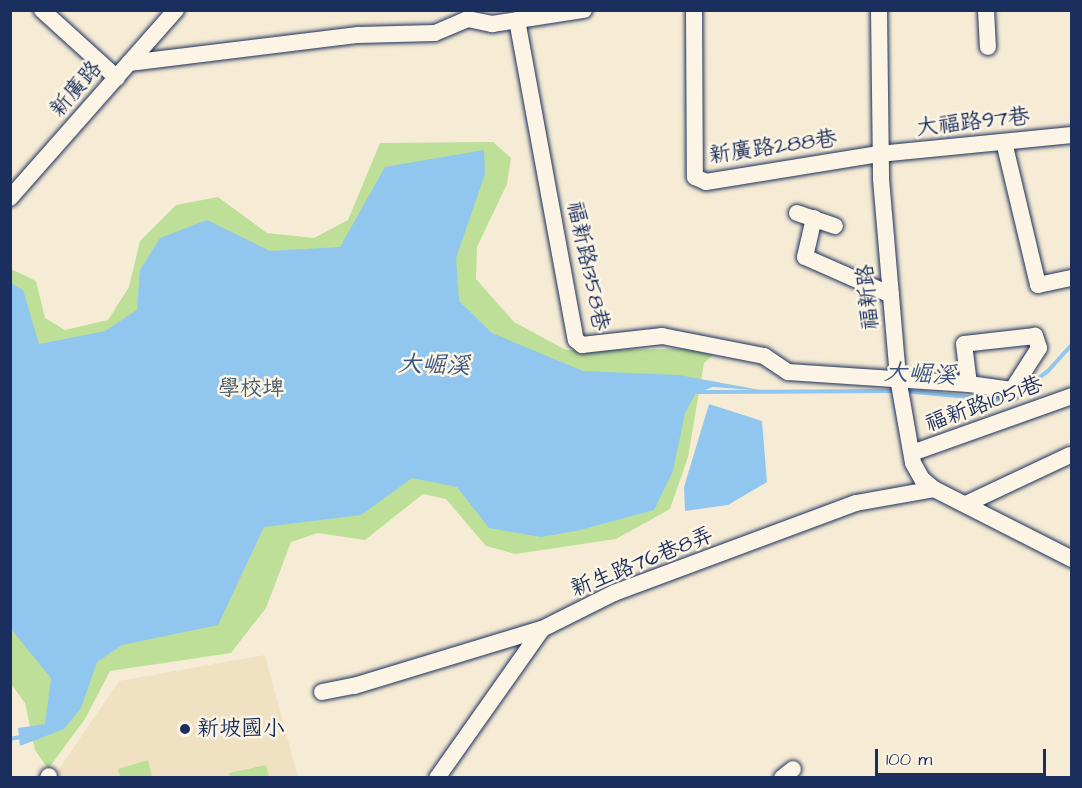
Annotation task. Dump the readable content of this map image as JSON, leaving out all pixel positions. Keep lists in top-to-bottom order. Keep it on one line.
{"streets":{"street":["新廣路","大福路97巷","新廣路288巷","福新路1358巷","福新路","福新路1051巷","新生路76巷8弄"]},"crossings":[["大福路97巷","新廣路288巷"],["大福路97巷","福新路"],["新廣路288巷","福新路"],["福新路1358巷","福新路"],["福新路","福新路1051巷"],["福新路","新生路76巷8弄"]],"water":["大崛溪"],"parks":["學校埤"],"places":["新坡國小"],"scale_bar":"100 m"}
